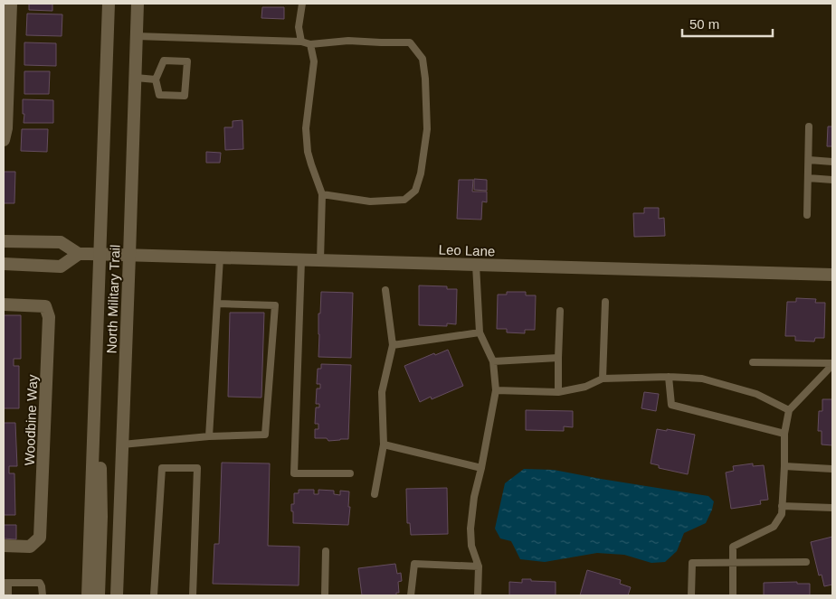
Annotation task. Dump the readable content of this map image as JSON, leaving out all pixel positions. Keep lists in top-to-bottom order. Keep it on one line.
{"streets":{"street":["Leo Lane","North Military Trail","Woodbine Way"]},"crossings":[["Leo Lane","North Military Trail"]],"scale_bar":"50 m"}
